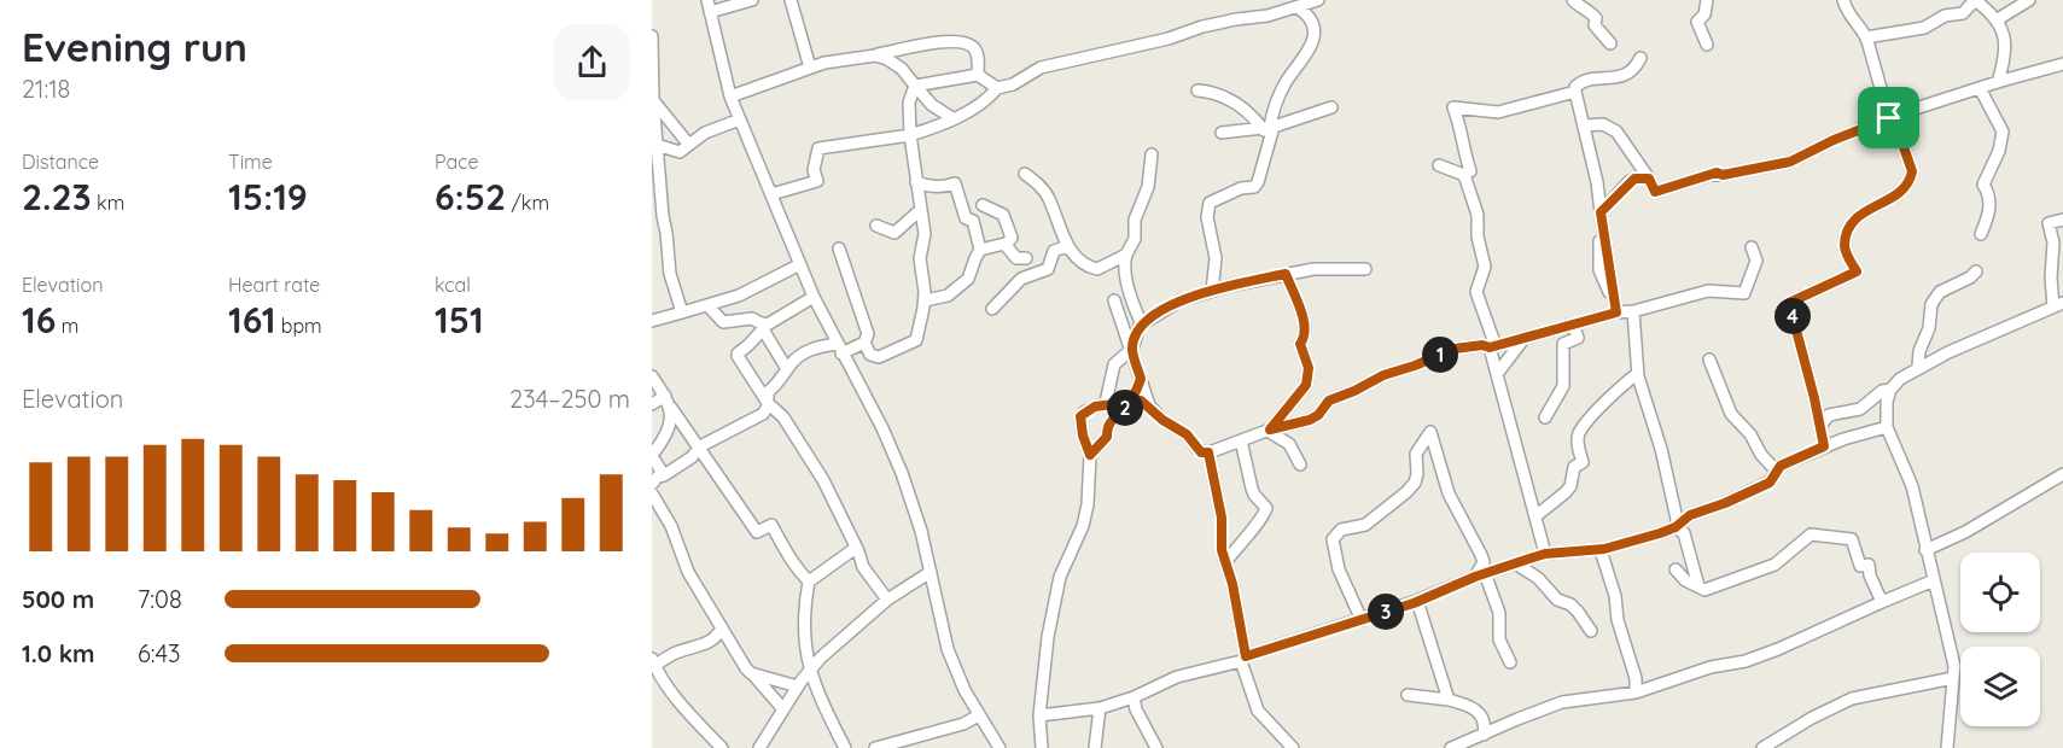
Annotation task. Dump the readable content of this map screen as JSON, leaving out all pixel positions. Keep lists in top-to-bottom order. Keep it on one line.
{"page":{"heading":["Evening run","21:18"],"stats":[["Distance","2.23 km"],["Time","15:19"],["Pace","6:52 /km"],["Elevation","16 m"],["Heart rate","161 bpm"],["kcal","151"]],"pins":["4","1","2","3"],"chart":["Elevation","234–250 m"],"list":[{"name":"500 m","note":"7:08"},{"name":"1.0 km","note":"6:43"}]}}
